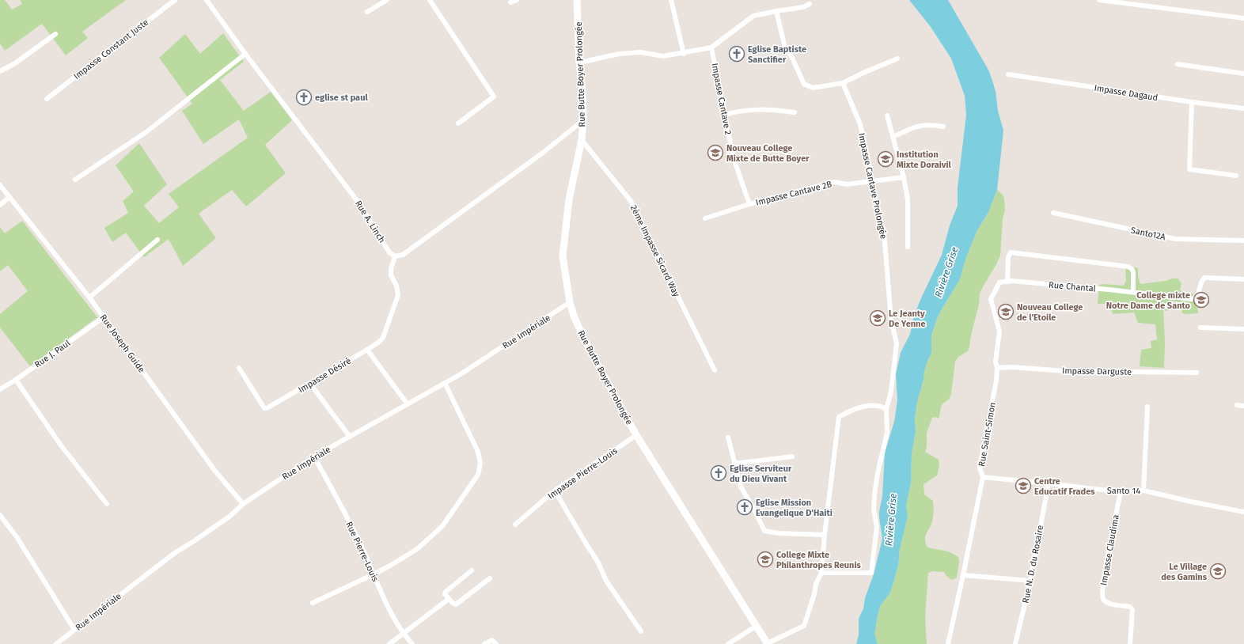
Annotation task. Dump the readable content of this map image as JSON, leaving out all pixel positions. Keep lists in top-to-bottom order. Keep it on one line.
{"streets":{"street":["Impasse Constant Juste","Rue Butte Boyer Prolongée","Impasse Dagaud","Impasse Cantave 2","Impasse Cantave Prolongée","Impasse Cantave 2B","Rue A. Linch","Santo12A","2ème Impasse Sicard Way","Rue Chantal","Rue Impériale","Rue Joseph Guide","Rue J. Paul","Impasse Darguste","Impasse Désiré","Rue Saint-Simon","Impasse Pierre-Louis","Santo 14","Impasse Claudima","Rue Pierre-Louis","Rue N. D. du Rosaire"]},"crossings":[["Rue Butte Boyer Prolongée","2ème Impasse Sicard Way"],["Rue Butte Boyer Prolongée","Rue Impériale"],["Rue Butte Boyer Prolongée","Impasse Pierre-Louis"],["Impasse Cantave 2","Impasse Cantave 2B"],["Impasse Cantave Prolongée","Impasse Cantave 2B"],["Rue A. Linch","Impasse Désiré"],["Rue Chantal","Rue Saint-Simon"],["Rue Impériale","Rue Joseph Guide"],["Rue Impériale","Rue Pierre-Louis"],["Rue Joseph Guide","Rue J. Paul"],["Impasse Darguste","Rue Saint-Simon"],["Rue Saint-Simon","Santo 14"],["Santo 14","Impasse Claudima"],["Santo 14","Rue N. D. du Rosaire"]],"water":["Rivière Grise"],"places":{"church":["Eglise Baptiste Sanctifier","eglise st paul","Eglise Serviteur du Dieu Vivant","Eglise Mission Evangelique D'Haiti"],"school or university":["Nouveau College Mixte de Butte Boyer","Institution Mixte Doraivil","College mixte Notre Dame de Santo","Nouveau College de l'Etoile","Le Jeanty De Yenne","Centre Educatif Frades","College Mixte Philanthropes Reunis","Le Village des Gamins"]}}
